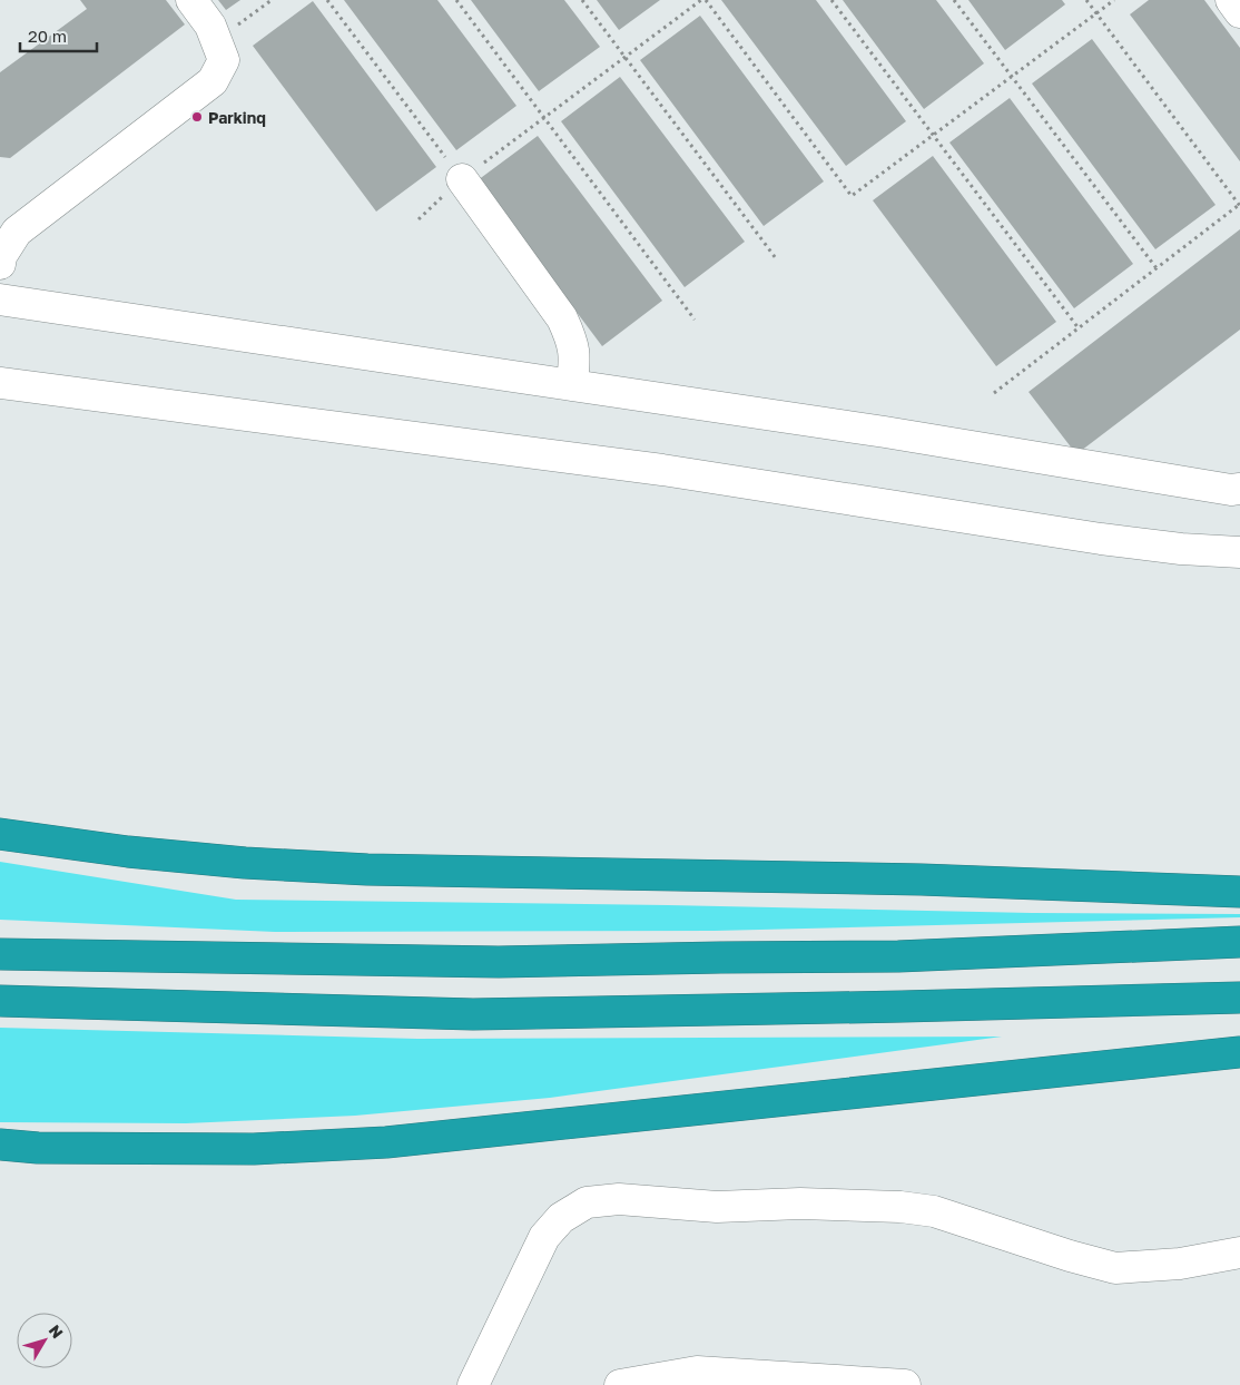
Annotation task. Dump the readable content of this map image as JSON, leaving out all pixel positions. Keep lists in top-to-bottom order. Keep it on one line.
{"places":["Parkinq"],"scale_bar":"20 m","north":"top right"}
